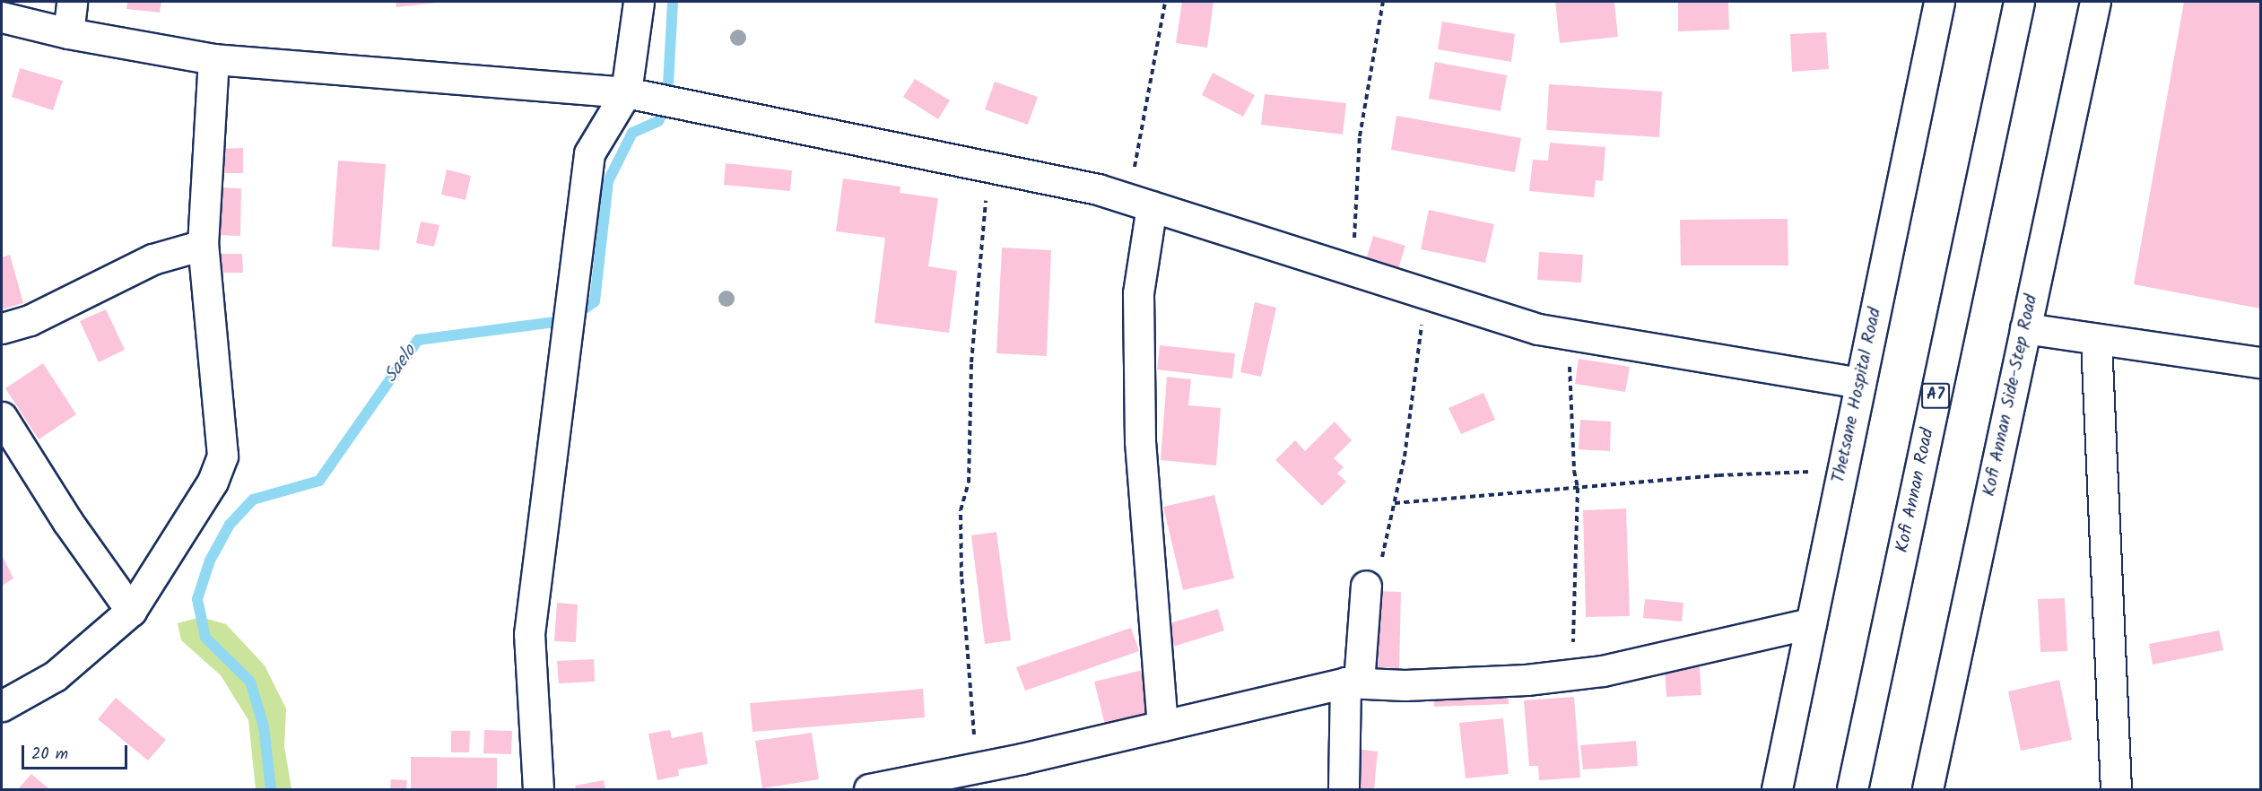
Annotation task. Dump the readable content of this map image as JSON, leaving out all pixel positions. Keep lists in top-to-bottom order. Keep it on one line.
{"streets":{"street":["Thetsane Hospital Road","A7","Kofi Annan Side-Step Road","Kofi Annan Road"]},"water":["Saelo"],"scale_bar":"20 m"}
